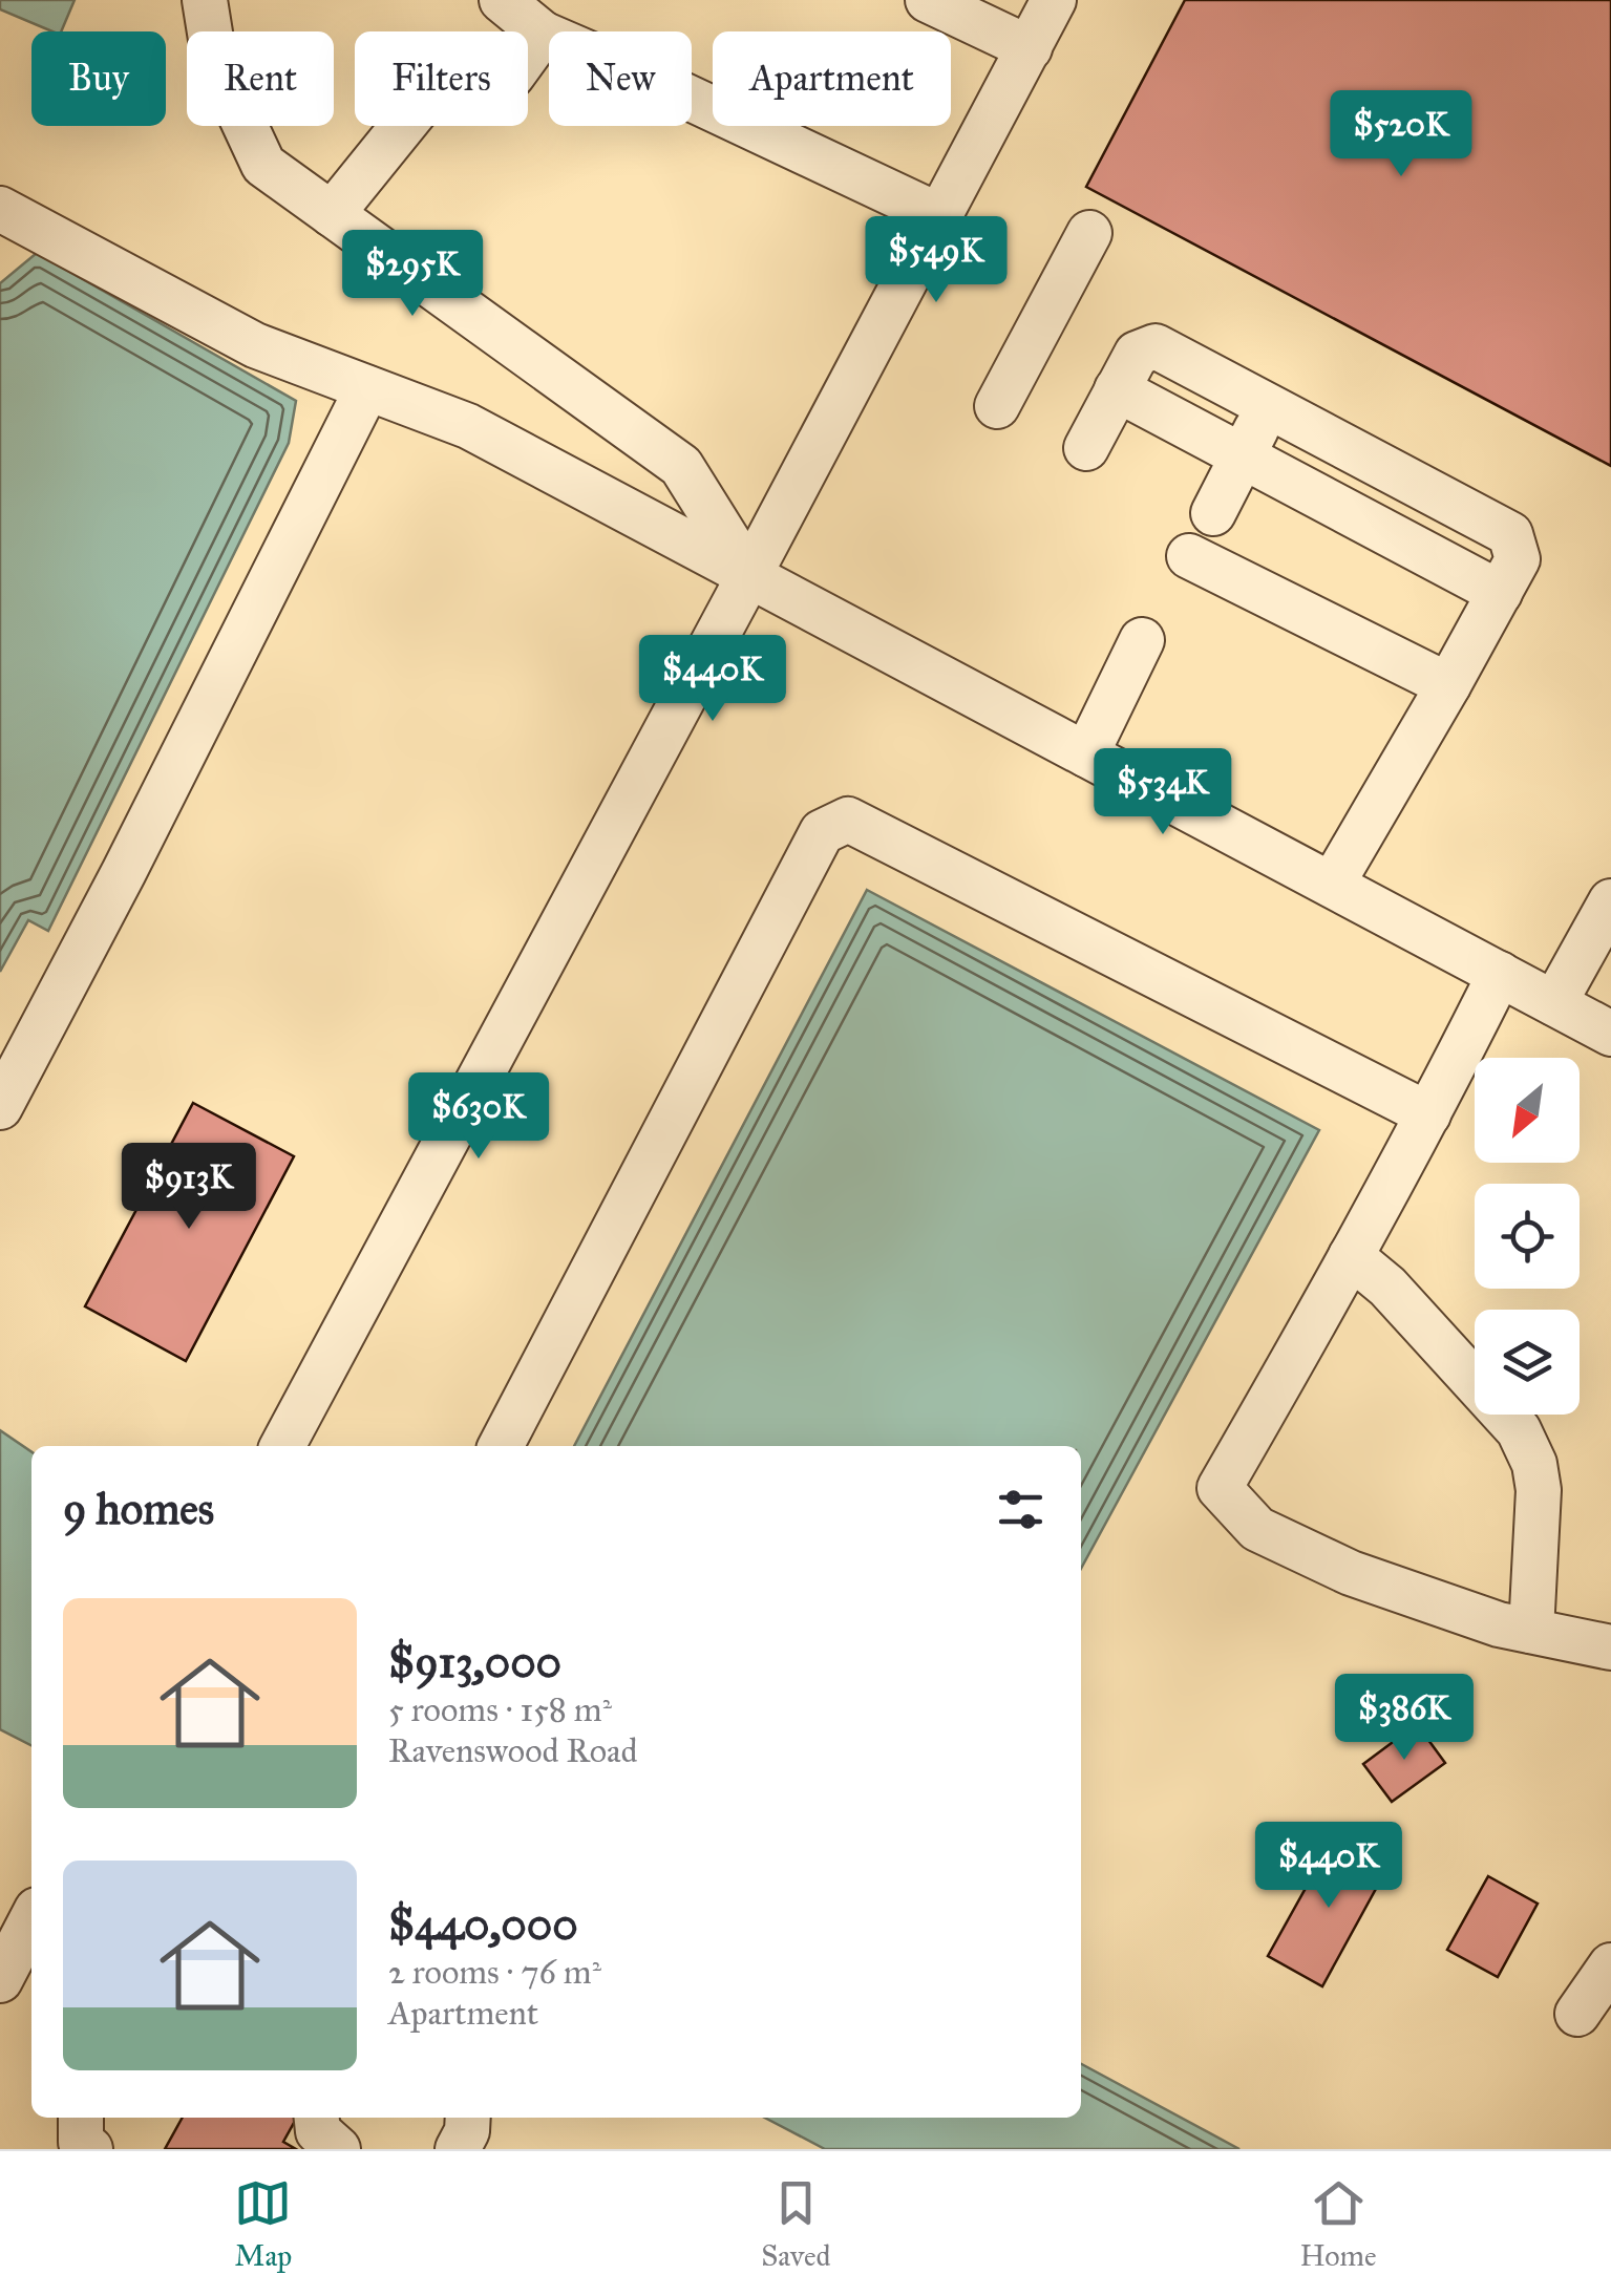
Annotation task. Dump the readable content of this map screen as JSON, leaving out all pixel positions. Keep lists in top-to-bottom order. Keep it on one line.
{"north":"bottom left","page":{"chip":["Buy","Rent","Filters","New","Apartment"],"price":["$520K","$549K","$295K","$440K","$534K","$630K","$913K","$386K","$440K"],"heading":"9 homes","list":[{"name":"$913,000","note":"5 rooms · 158 m² · Ravenswood Road"},{"name":"$440,000","note":"2 rooms · 76 m² · Apartment"}],"tabs":["Map","Saved","Home"]}}
